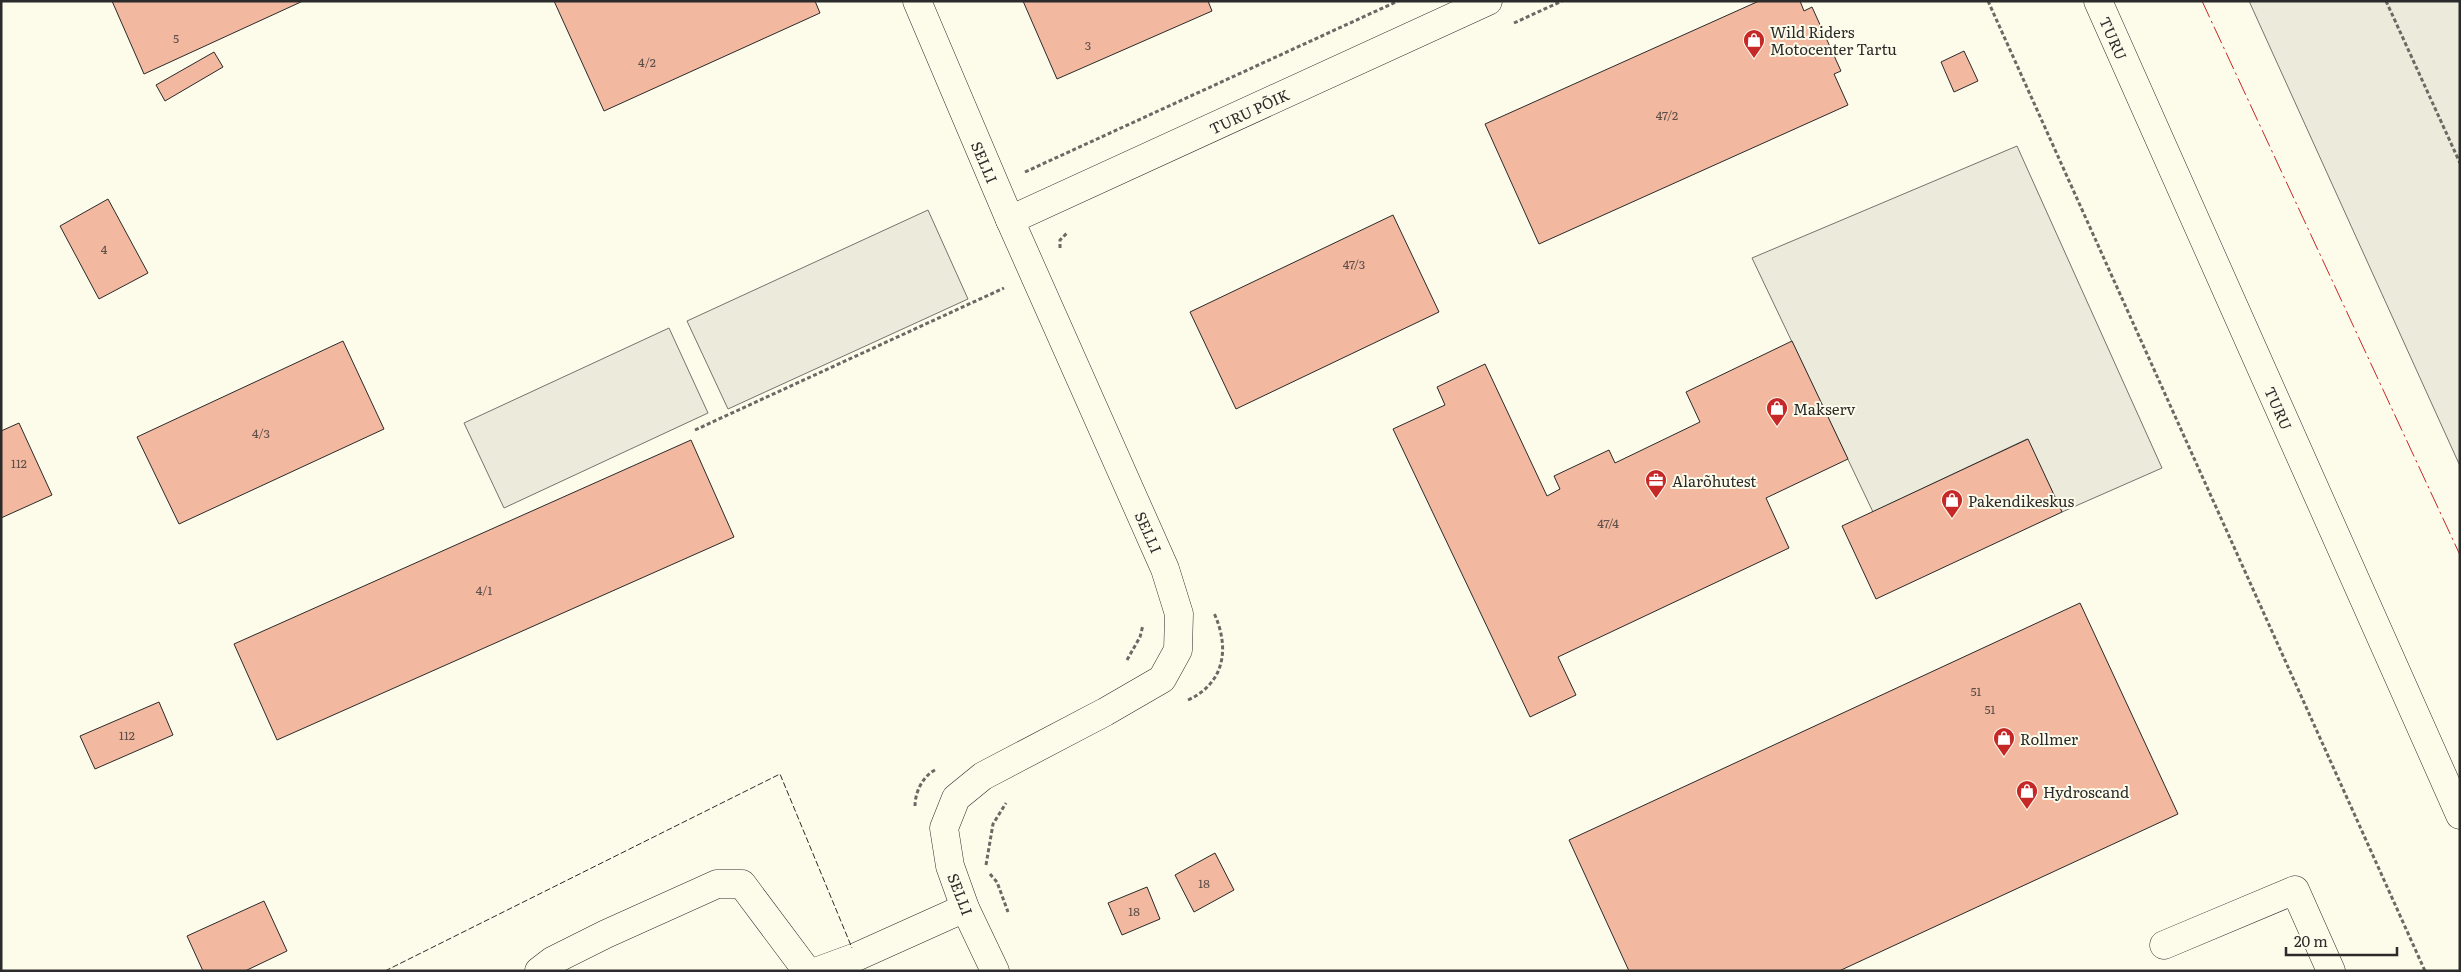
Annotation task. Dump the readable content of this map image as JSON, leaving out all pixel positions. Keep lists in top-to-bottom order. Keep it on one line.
{"streets":{"main road":["TURU","TURU PÕIK","SELLI"]},"crossings":[["TURU PÕIK","SELLI"]],"places":{"shop":["Wild Riders Motocenter Tartu","Makserv","Pakendikeskus","Rollmer","Hydroscand"],"office":["Alarõhutest"]},"house_numbers":["5","3","4/2","47/2","4","47/3","4/3","112","47/4","4/1","51","51","112","18","18"],"scale_bar":"20 m"}
